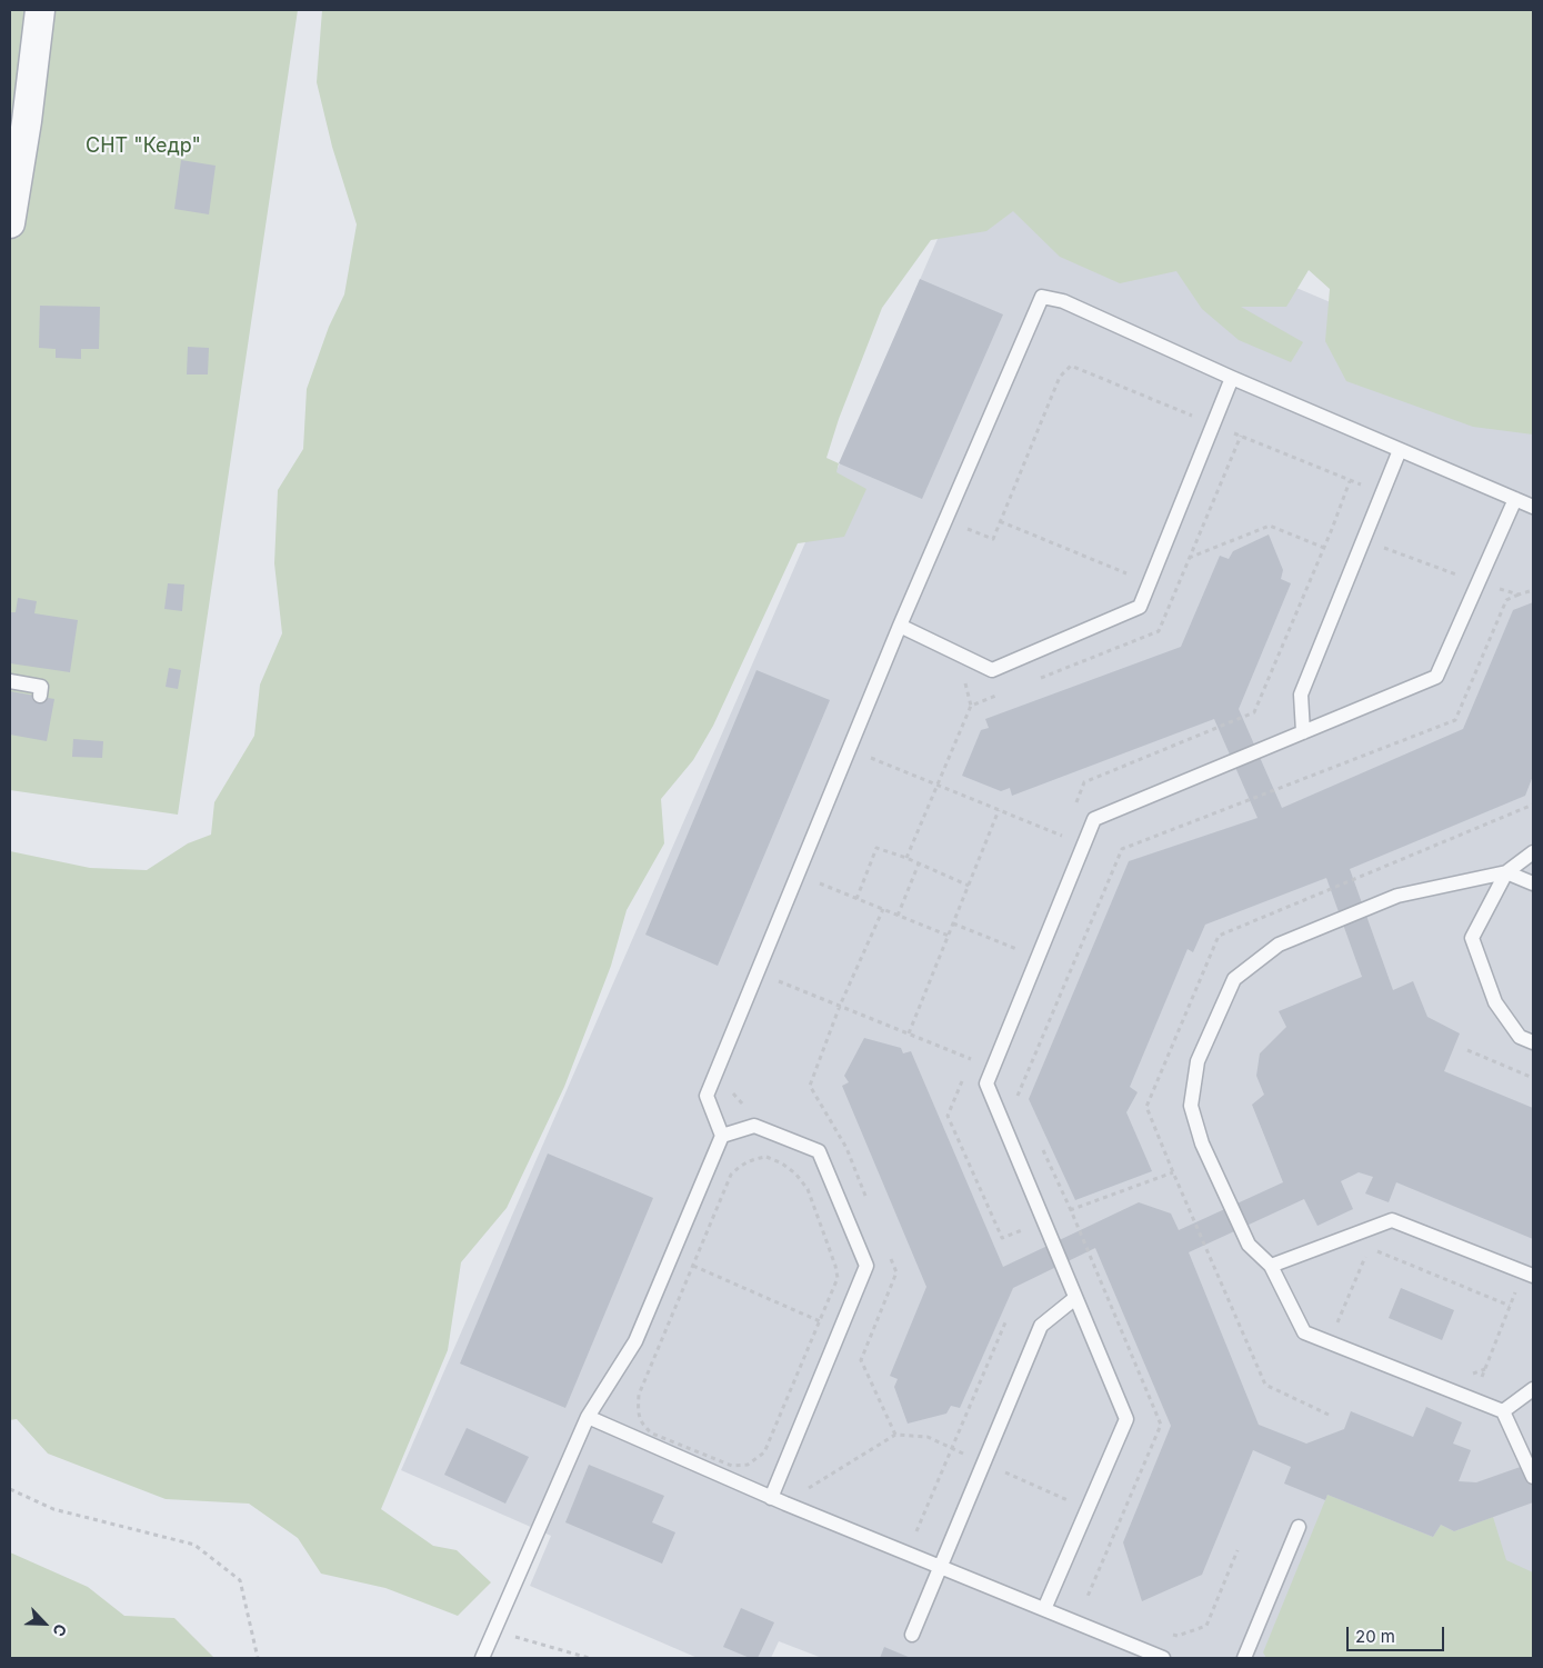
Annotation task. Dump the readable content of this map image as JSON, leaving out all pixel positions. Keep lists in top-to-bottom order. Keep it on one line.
{"parks":["СНТ \"Кедр\""],"scale_bar":"20 m","north":"bottom right"}
